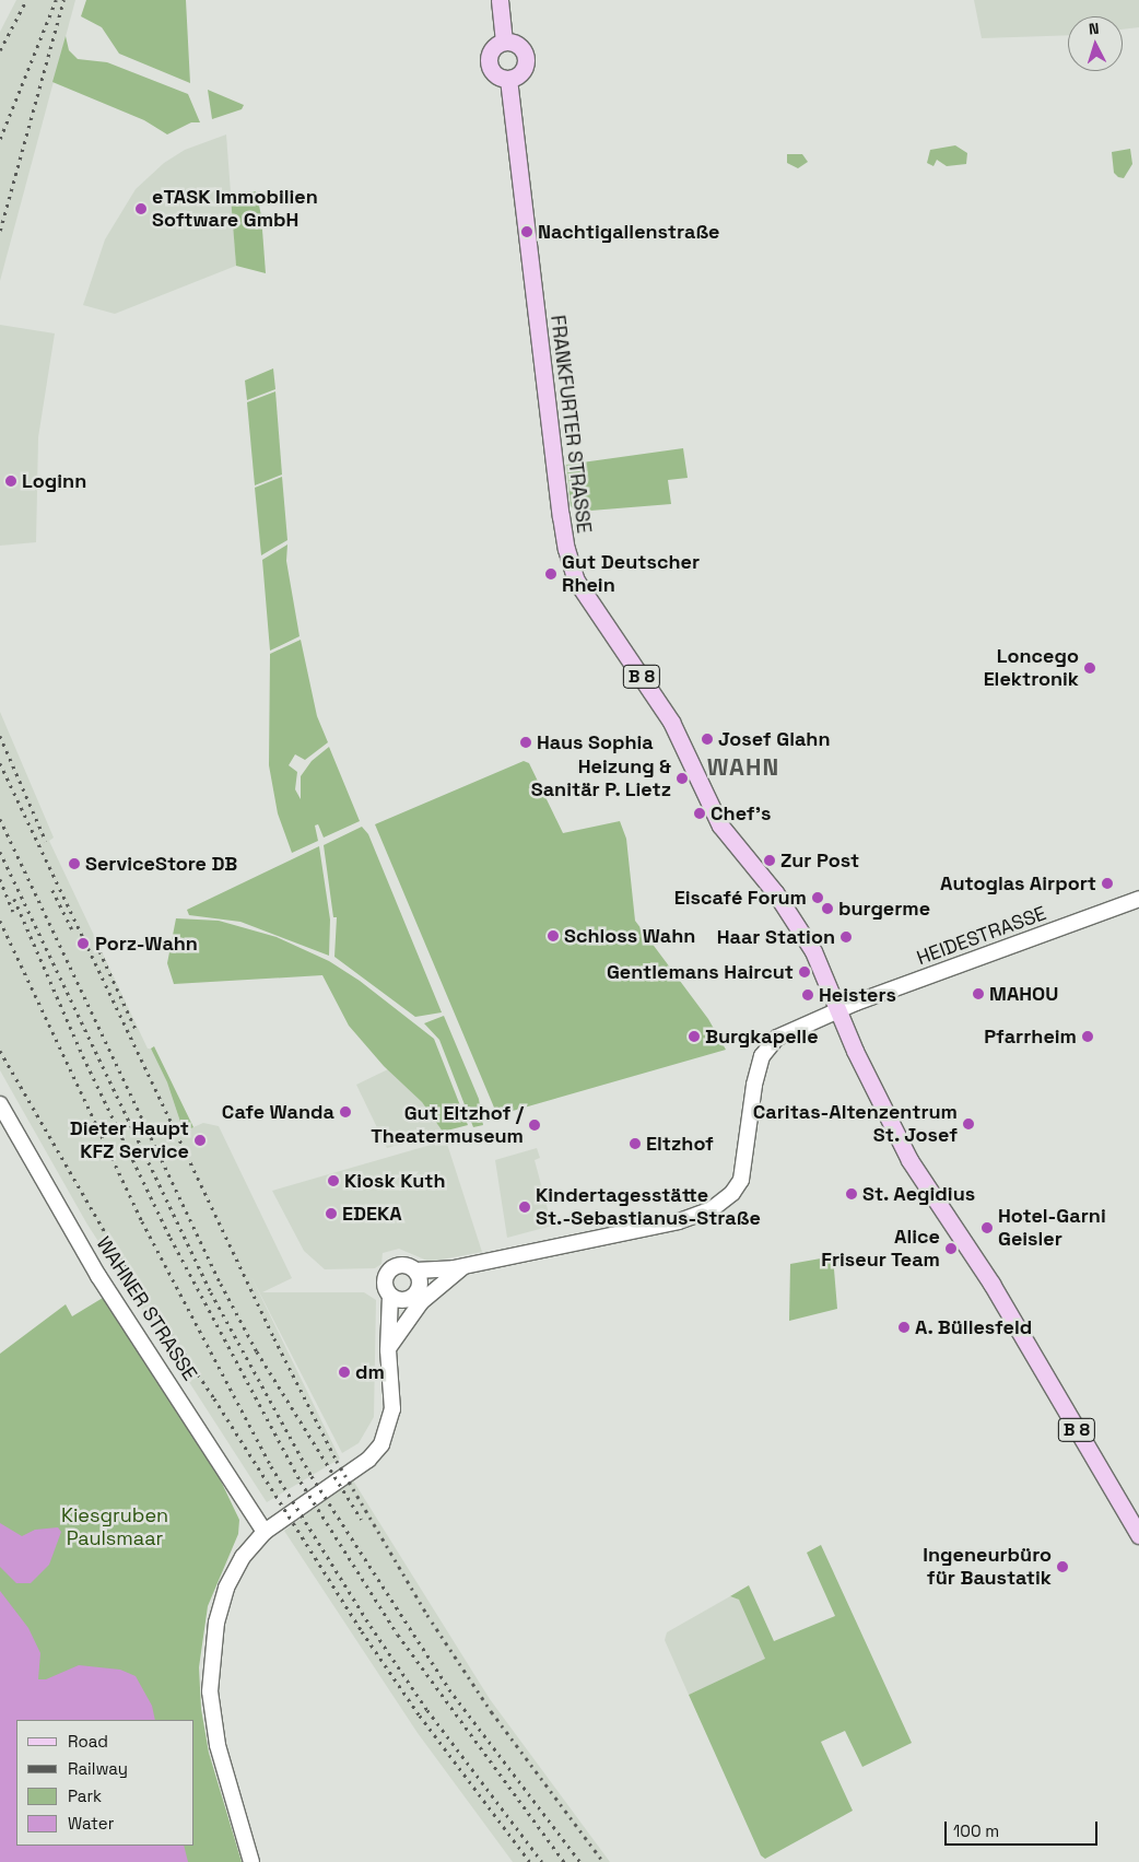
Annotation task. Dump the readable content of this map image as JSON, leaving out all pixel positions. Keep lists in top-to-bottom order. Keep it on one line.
{"streets":{"main road":["FRANKFURTER STRASSE","B 8"],"street":["HEIDESTRASSE","WAHNER STRASSE"]},"crossings":[["FRANKFURTER STRASSE","HEIDESTRASSE"]],"districts":["WAHN"],"parks":["Kiesgruben Paulsmaar"],"places":["eTASK Immobilien Software GmbH","Nachtigallenstraße","Loginn","Gut Deutscher Rhein","Loncego Elektronik","Josef Glahn","Haus Sophia","Heizung & Sanitär P. Lietz","Chef's","Zur Post","ServiceStore DB","Autoglas Airport","Eiscafé Forum","burgerme","Schloss Wahn","Haar Station","Porz-Wahn","Gentlemans Haircut","MAHOU","Heisters","Burgkapelle","Pfarrheim","Cafe Wanda","Caritas-Altenzentrum St. Josef","Gut Eltzhof / Theatermuseum","Dieter Haupt KFZ Service","Eltzhof","Kiosk Kuth","St. Aegidius","Kindertagesstätte St.-Sebastianus-Straße","EDEKA","Hotel-Garni Geisler","Alice Friseur Team","A. Büllesfeld","dm","Ingeneurbüro für Baustatik"],"legend":["Road","Railway","Park","Water"],"scale_bar":"100 m","north":"top"}
